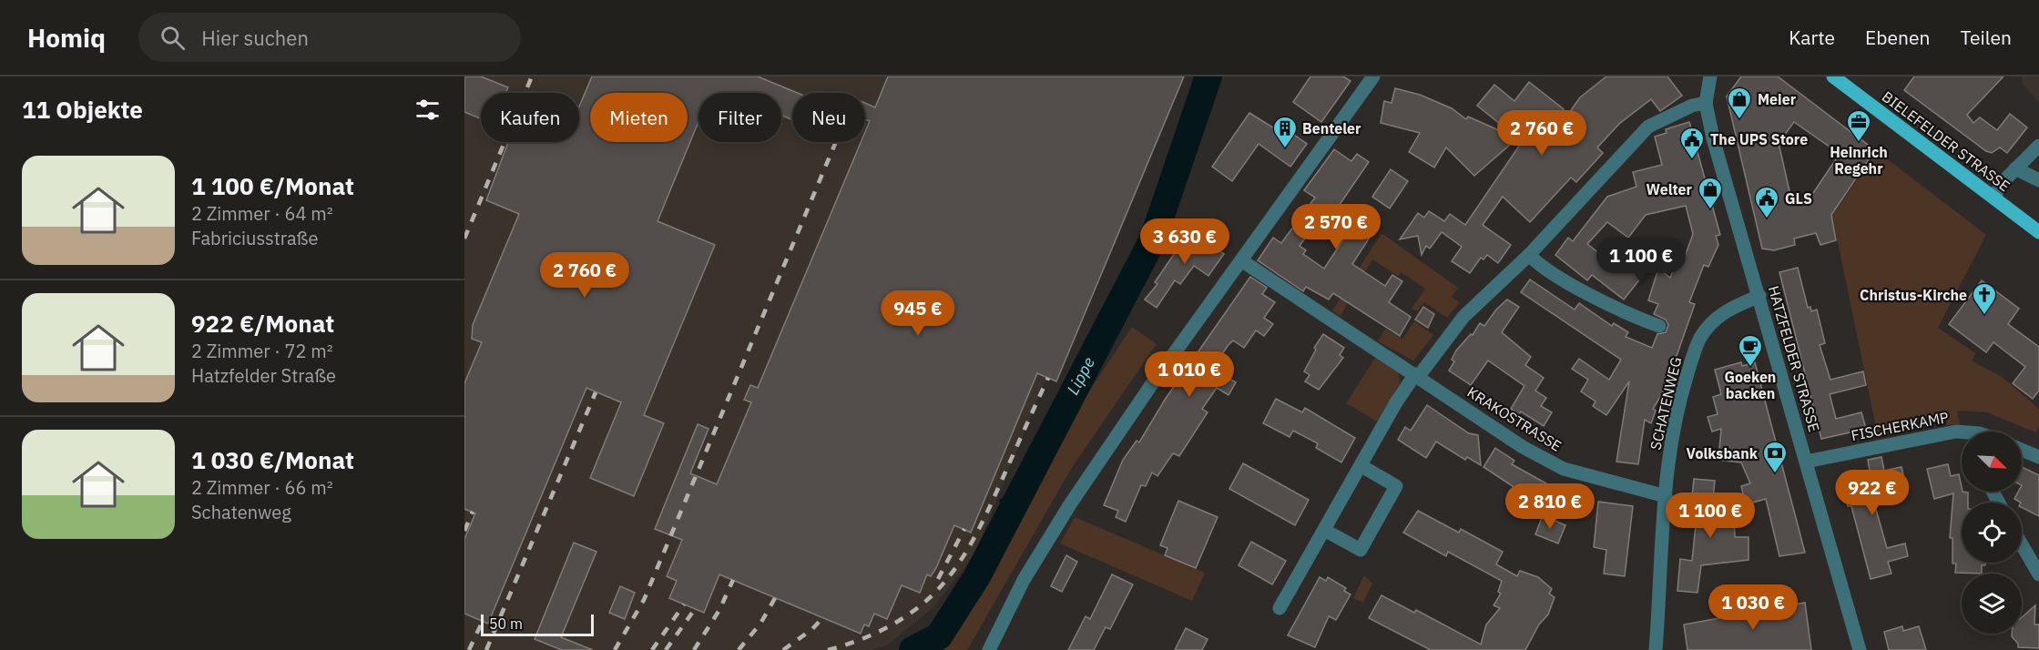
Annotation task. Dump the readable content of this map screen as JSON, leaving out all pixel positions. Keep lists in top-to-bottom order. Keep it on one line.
{"streets":{"main road":["BIELEFELDER STRASSE"],"street":["HATZFELDER STRASSE","SCHATENWEG","KRAKOSTRASSE","FISCHERKAMP"]},"crossings":[["HATZFELDER STRASSE","SCHATENWEG"],["HATZFELDER STRASSE","FISCHERKAMP"],["SCHATENWEG","KRAKOSTRASSE"]],"water":["Lippe"],"places":{"shop":["Meier","Welter"],"office":["Heinrich Regehr"],"building":["Benteler"],"public building":["The UPS Store","GLS"],"church":["Christus-Kirche"],"cafe":["Goeken backen"],"bank":["Volksbank"]},"scale_bar":"50 m","north":"bottom right","page":{"header":"Homiq","search":"Hier suchen","nav":["Karte","Ebenen","Teilen"],"heading":"11 Objekte","chip":["Kaufen","Mieten","Filter","Neu"],"price":["2 760 €","2 570 €","3 630 €","1 100 €","2 760 €","945 €","1 010 €","922 €","2 810 €","1 100 €","1 030 €"],"list":[{"name":"1 100 €/Monat","note":"2 Zimmer · 64 m² · Fabriciusstraße"},{"name":"922 €/Monat","note":"2 Zimmer · 72 m² · Hatzfelder Straße"},{"name":"1 030 €/Monat","note":"2 Zimmer · 66 m² · Schatenweg"}],"scale":"50 m"}}
